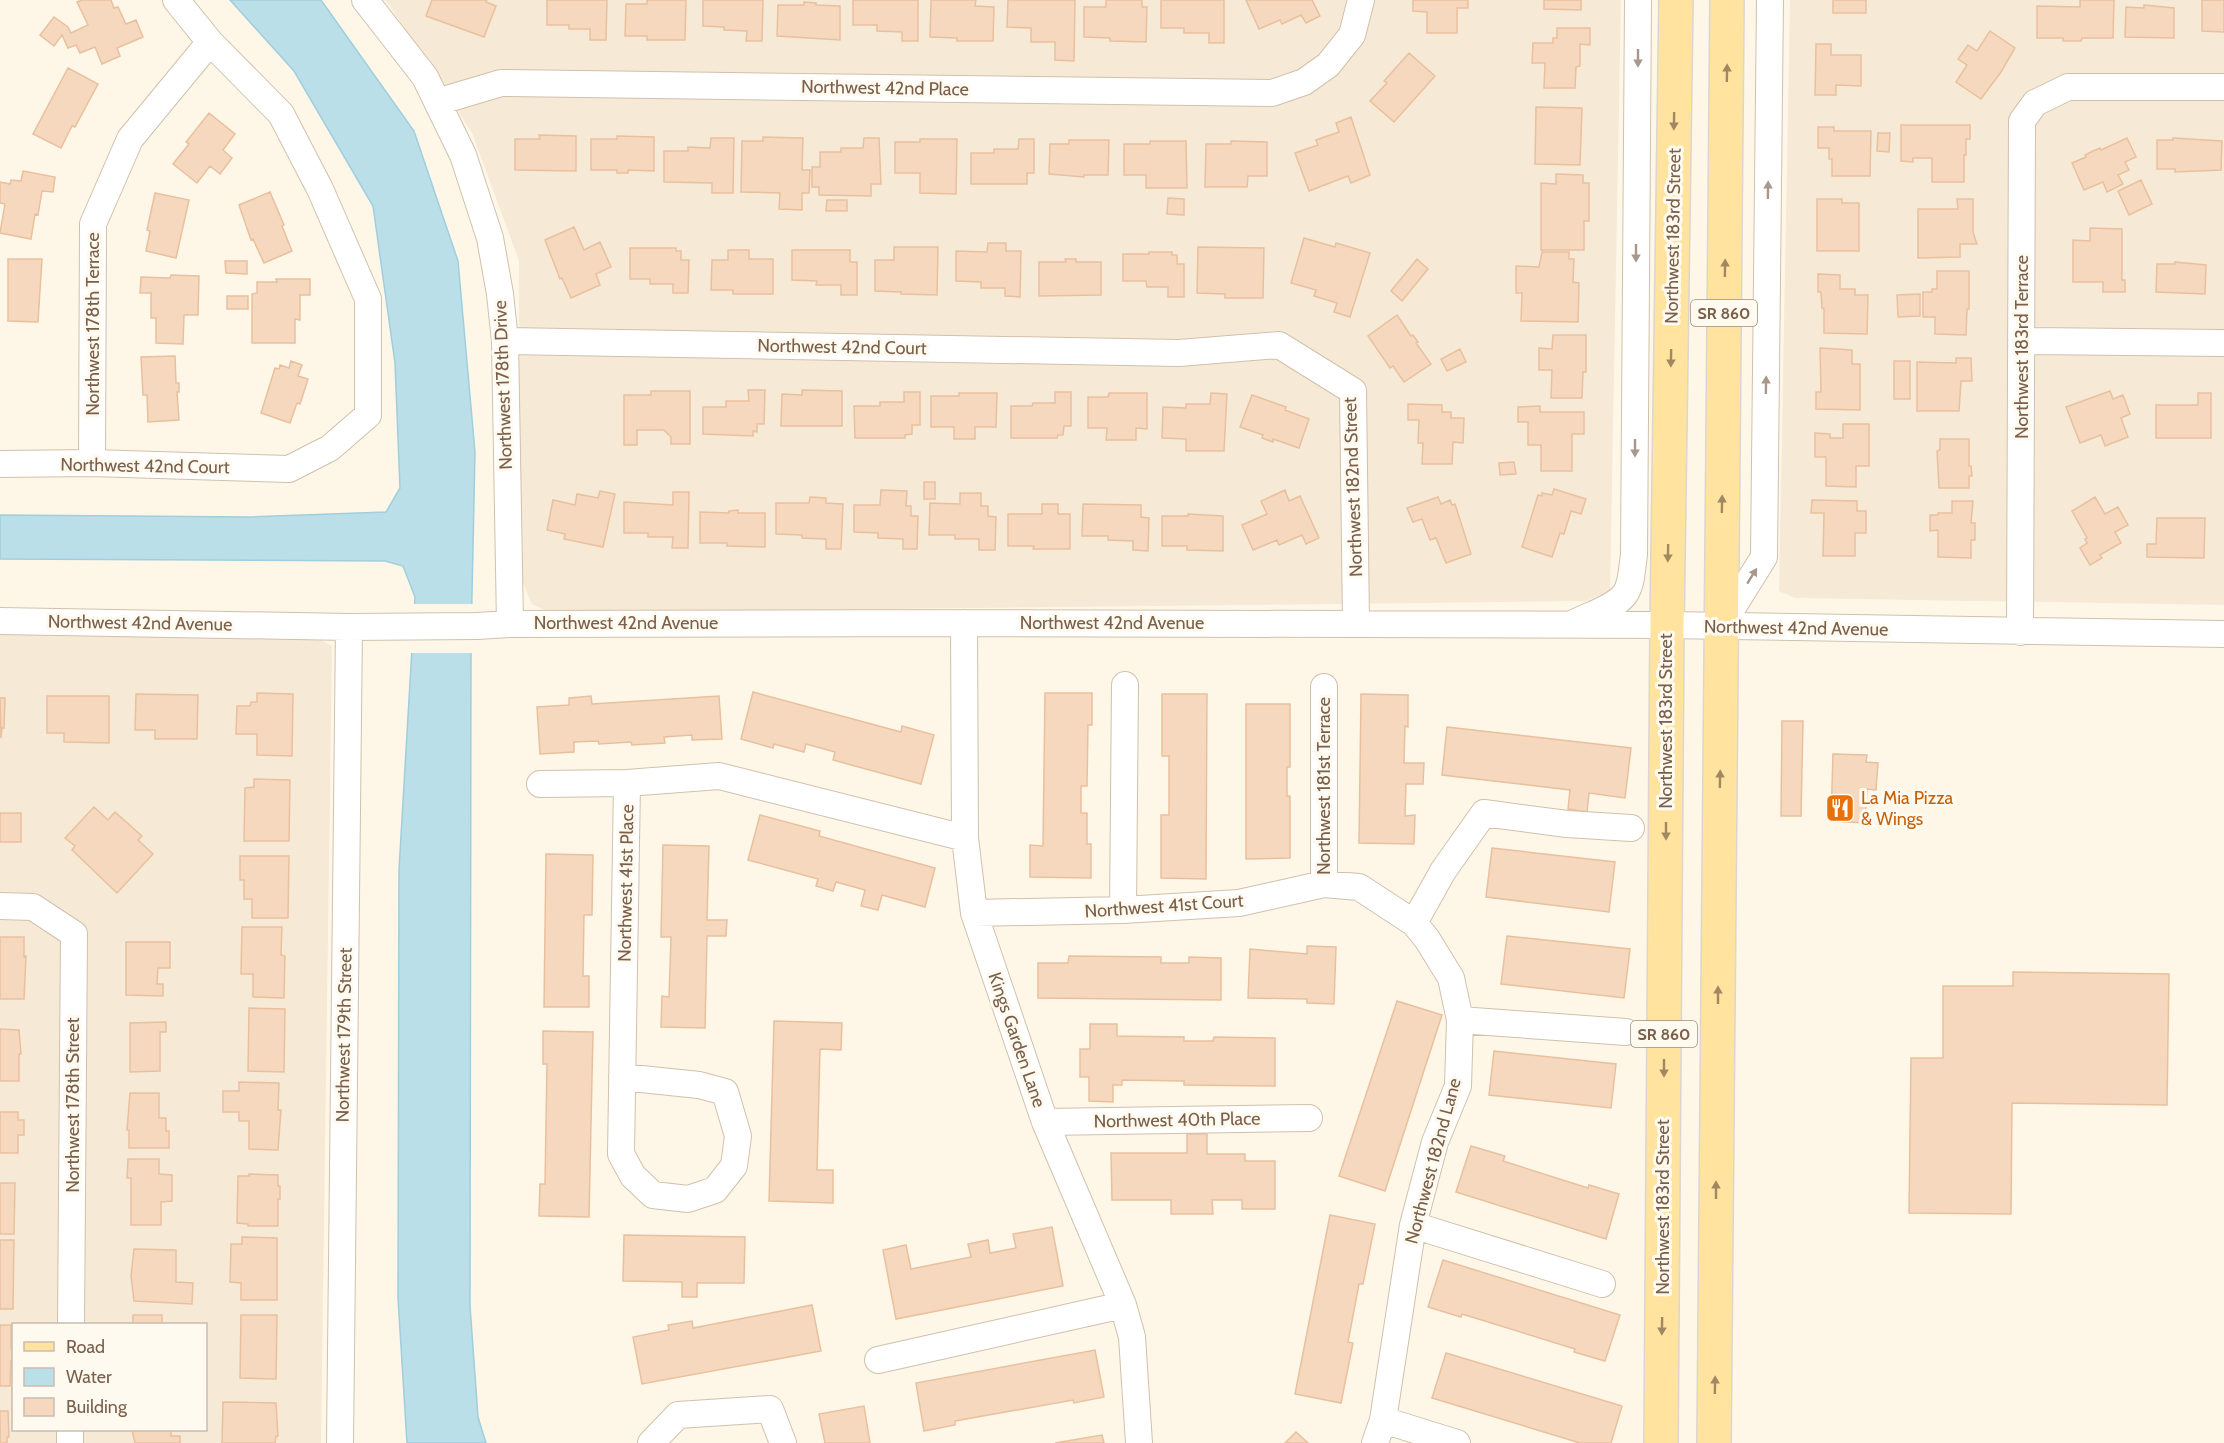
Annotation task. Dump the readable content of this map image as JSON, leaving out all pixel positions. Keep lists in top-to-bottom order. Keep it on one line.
{"streets":{"main road":["Northwest 183rd Street","SR 860"],"street":["Northwest 42nd Place","Northwest 178th Terrace","Northwest 42nd Court","Northwest 183rd Terrace","Northwest 178th Drive","Northwest 182nd Street","Northwest 42nd Avenue","Northwest 181st Terrace","Northwest 41st Place","Northwest 41st Court","Northwest 179th Street","Kings Garden Lane","Northwest 178th Street","Northwest 40th Place","Northwest 182nd Lane"]},"crossings":[["Northwest 42nd Place","Northwest 178th Drive"],["Northwest 183rd Street","Northwest 42nd Avenue"],["SR 860","Northwest 42nd Avenue"],["Northwest 178th Terrace","Northwest 42nd Court"],["Northwest 42nd Court","Northwest 178th Drive"],["Northwest 42nd Court","Northwest 182nd Street"],["Northwest 183rd Terrace","Northwest 42nd Avenue"],["Northwest 178th Drive","Northwest 42nd Avenue"],["Northwest 182nd Street","Northwest 42nd Avenue"],["Northwest 42nd Avenue","Northwest 179th Street"],["Northwest 42nd Avenue","Kings Garden Lane"],["Northwest 181st Terrace","Northwest 41st Court"],["Northwest 41st Place","Kings Garden Lane"],["Northwest 41st Court","Kings Garden Lane"],["Northwest 41st Court","Northwest 182nd Lane"],["Kings Garden Lane","Northwest 40th Place"]],"places":{"restaurant":["La Mia Pizza & Wings"]},"legend":["Road","Water","Building"]}
